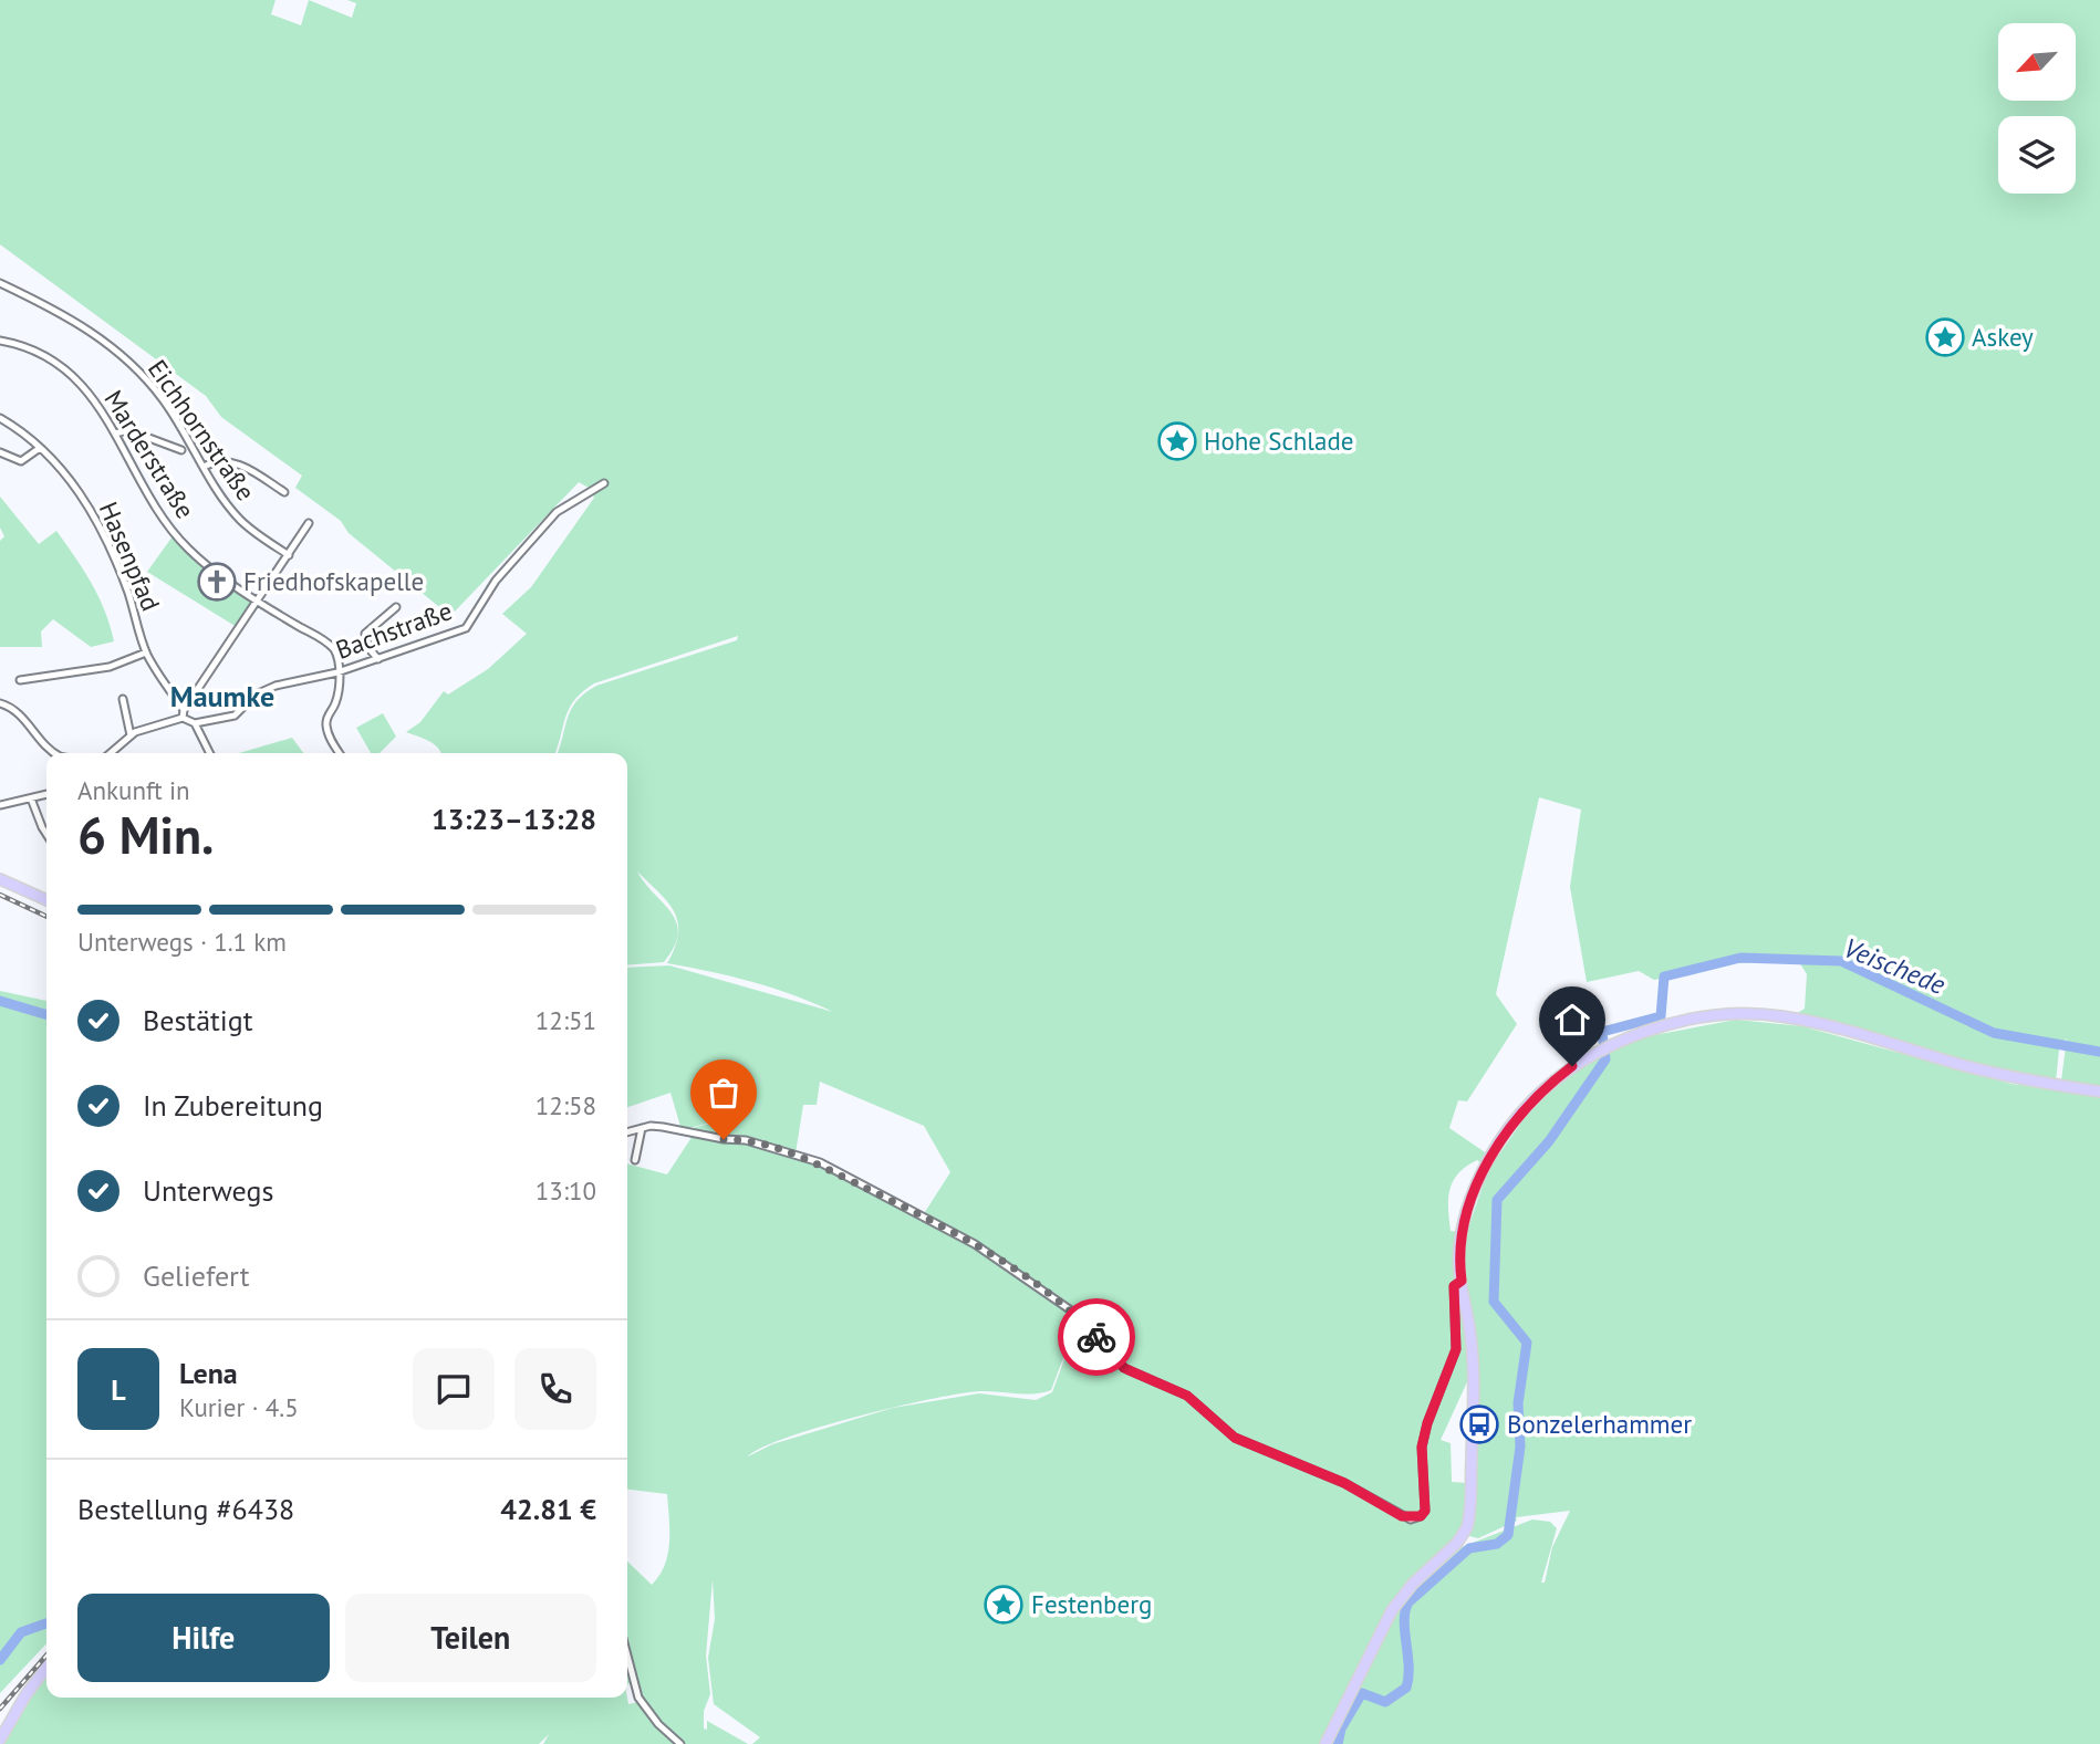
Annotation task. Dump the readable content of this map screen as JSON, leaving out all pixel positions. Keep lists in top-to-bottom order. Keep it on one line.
{"streets":{"street":["Eichhornstraße","Marderstraße","Hasenpfad","Bachstraße"]},"crossings":[["Marderstraße","Bachstraße"]],"districts":["Maumke"],"water":["Veischede"],"places":{"place":["Askey","Hohe Schlade","Festenberg"],"church":["Friedhofskapelle"],"bus stop":["Bonzelerhammer"]},"north":"bottom left","page":{"heading":["6 Min.","Ankunft in","13:23–13:28"],"panel":["Lena","Kurier · 4.5","Bestellung #6438","42.81 €"],"bar":"Unterwegs · 1.1 km","list":[["Bestätigt","12:51"],["In Zubereitung","12:58"],["Unterwegs","13:10"],"Geliefert"],"round":"L","buttons":["Hilfe","Teilen"]}}
